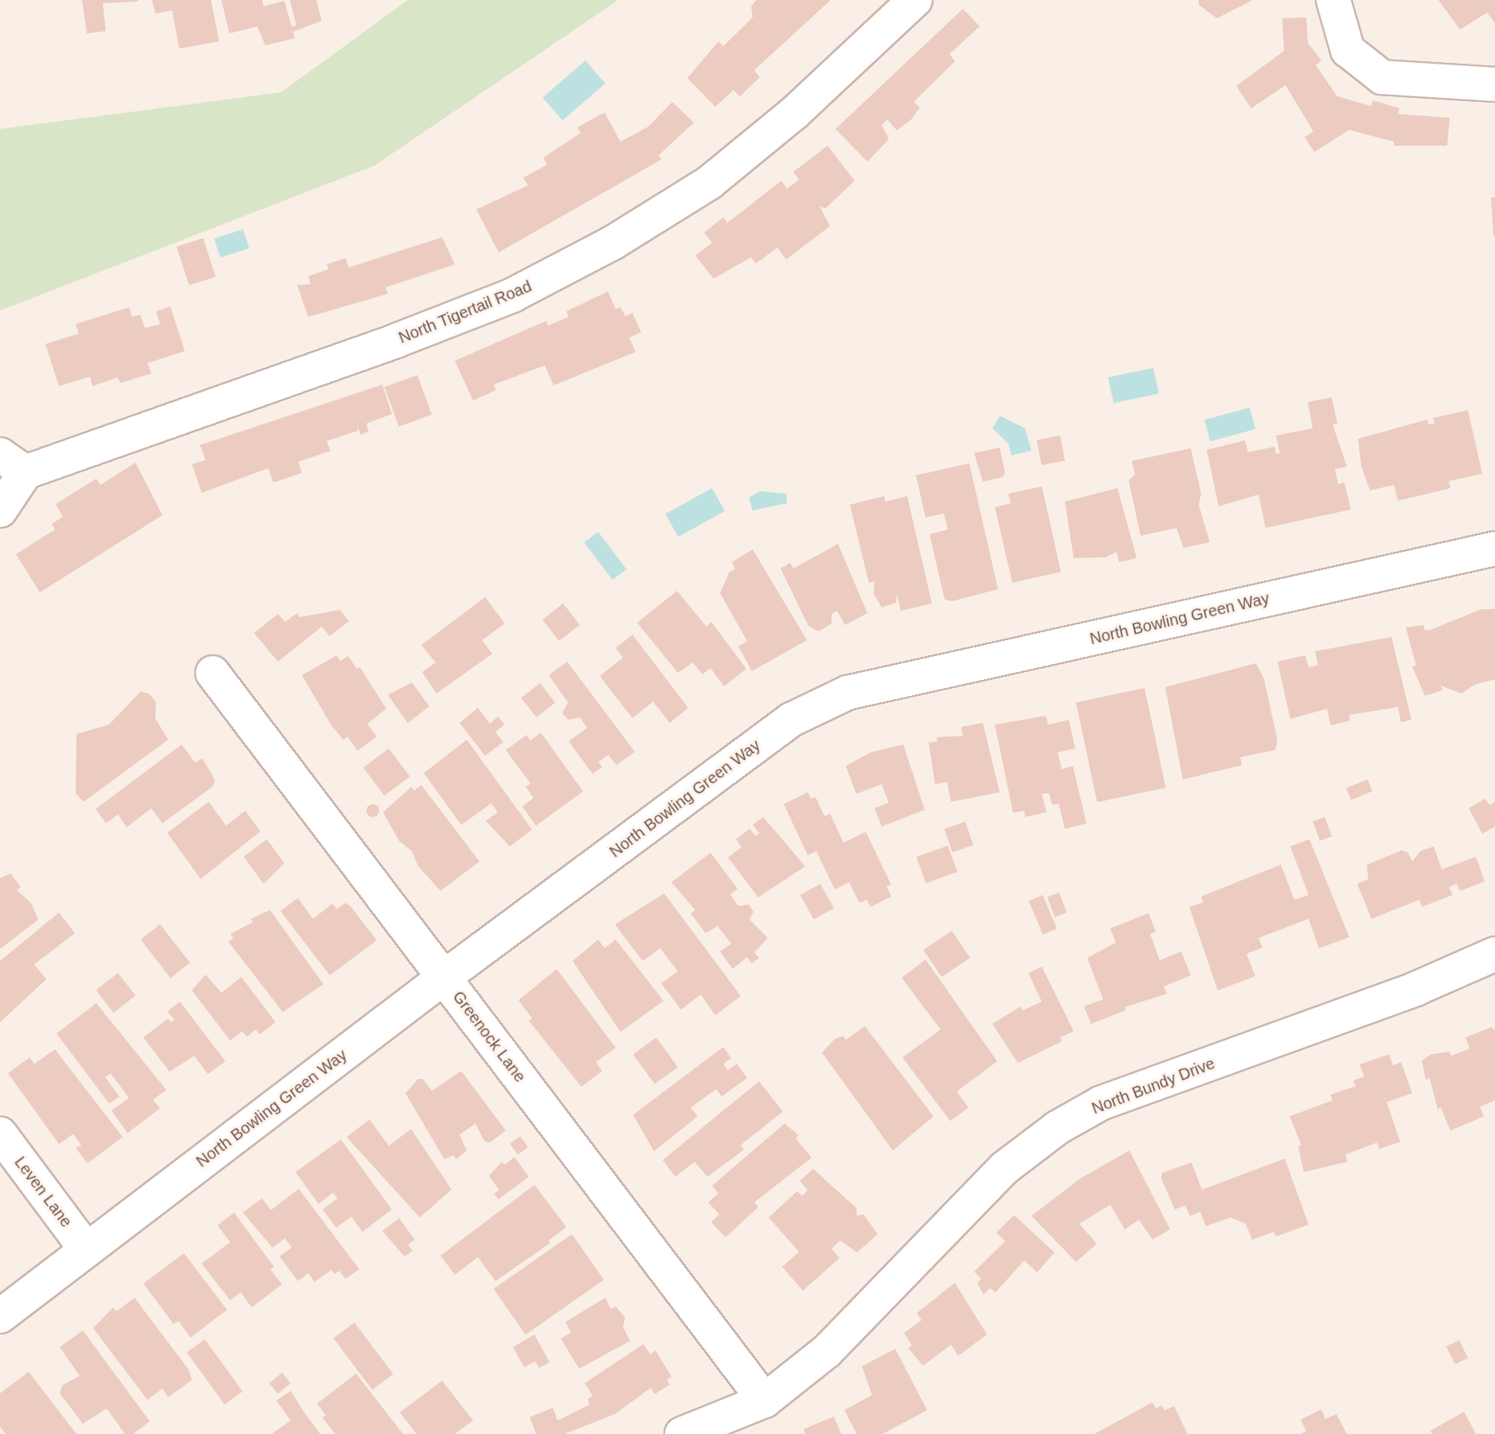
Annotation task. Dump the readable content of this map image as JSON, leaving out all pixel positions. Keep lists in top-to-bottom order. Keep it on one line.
{"streets":{"street":["North Tigertail Road","North Bowling Green Way","Greenock Lane","North Bundy Drive","Leven Lane"]},"crossings":[["North Bowling Green Way","Greenock Lane"],["North Bowling Green Way","Leven Lane"],["Greenock Lane","North Bundy Drive"]]}
